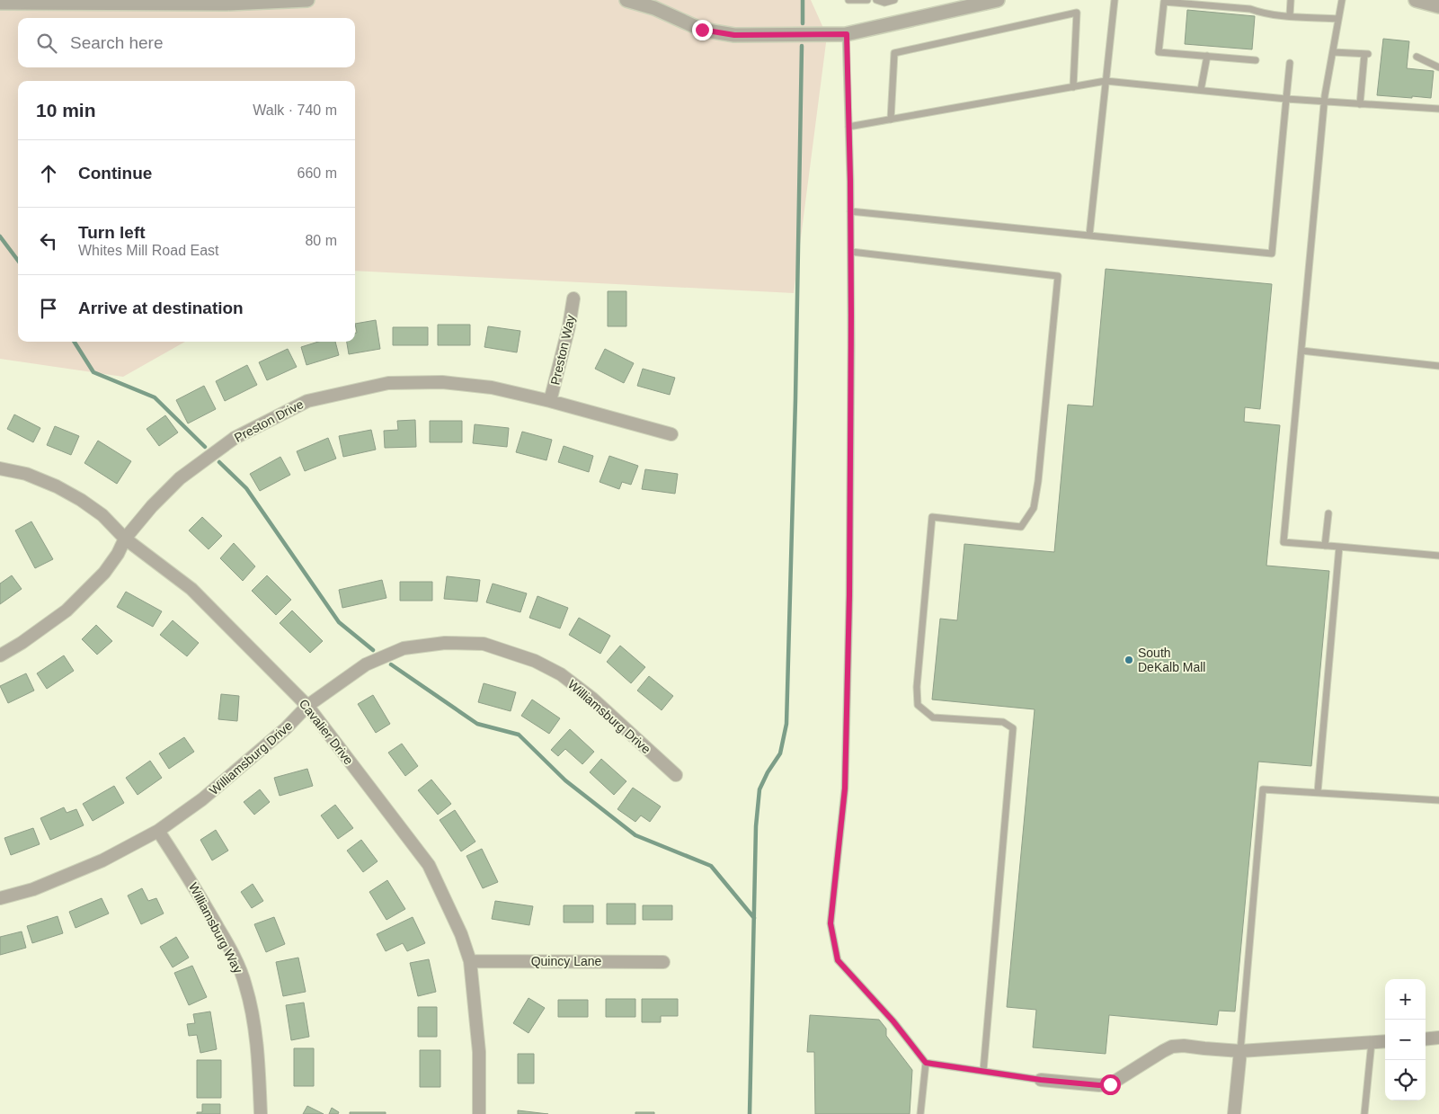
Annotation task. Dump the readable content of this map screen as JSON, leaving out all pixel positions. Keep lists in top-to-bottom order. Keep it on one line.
{"streets":{"street":["Preston Way","Preston Drive","Williamsburg Drive","Cavalier Drive","Williamsburg Way","Quincy Lane"]},"crossings":[["Preston Way","Preston Drive"],["Preston Drive","Cavalier Drive"],["Williamsburg Drive","Cavalier Drive"],["Williamsburg Drive","Williamsburg Way"],["Cavalier Drive","Quincy Lane"]],"places":["South DeKalb Mall"],"page":{"search":"Search here","heading":["10 min","Walk · 740 m"],"list":[["Continue","660 m"],["Turn left","Whites Mill Road East","80 m"],"Arrive at destination"],"map_buttons":["+","−"]}}
